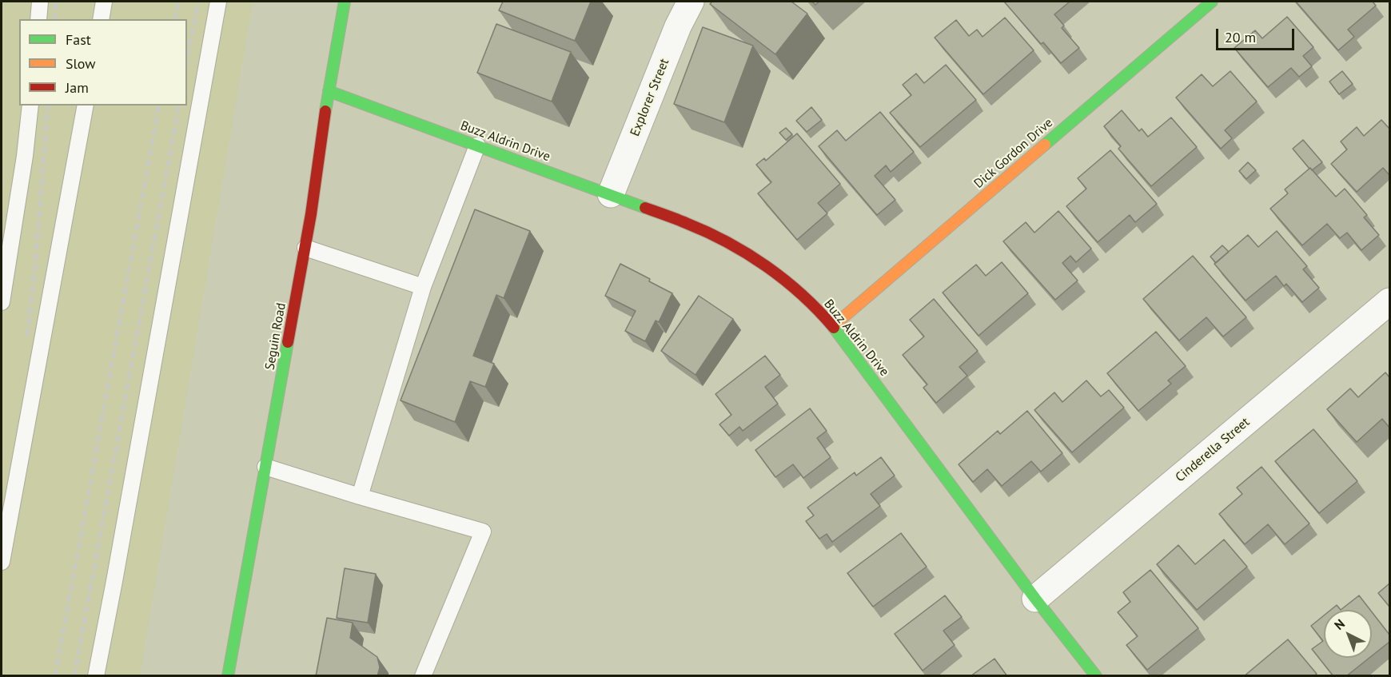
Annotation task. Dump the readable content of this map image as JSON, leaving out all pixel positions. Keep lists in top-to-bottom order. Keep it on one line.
{"streets":{"street":["Explorer Street","Buzz Aldrin Drive","Dick Gordon Drive","Seguin Road","Cinderella Street"]},"crossings":[["Explorer Street","Buzz Aldrin Drive"],["Buzz Aldrin Drive","Dick Gordon Drive"],["Buzz Aldrin Drive","Seguin Road"],["Buzz Aldrin Drive","Cinderella Street"]],"legend":["Fast","Slow","Jam"],"scale_bar":"20 m","north":"top left"}
